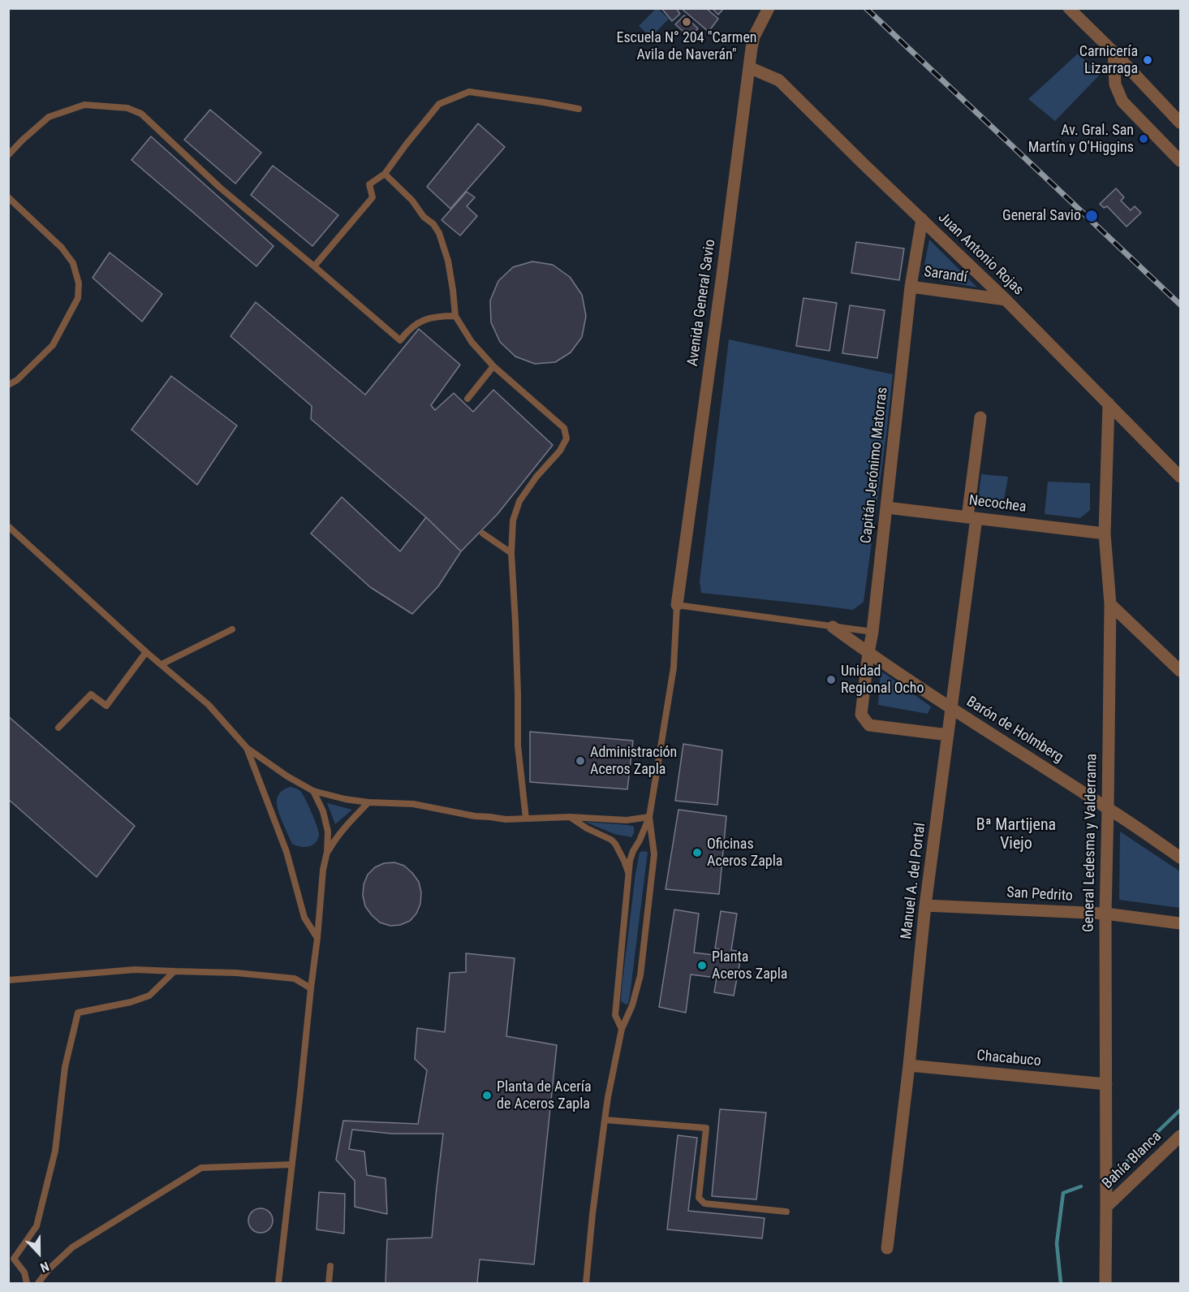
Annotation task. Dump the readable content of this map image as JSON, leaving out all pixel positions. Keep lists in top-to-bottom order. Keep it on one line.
{"streets":{"street":["Juan Antonio Rojas","Sarandí","Avenida General Savio","Capitán Jerónimo Matorras","Necochea","Barón de Holmberg","General Ledesma y Valderrama","Manuel A. del Portal","San Pedrito","Chacabuco","Bahía Blanca"]},"crossings":[["Juan Antonio Rojas","Sarandí"],["Juan Antonio Rojas","Avenida General Savio"],["Juan Antonio Rojas","Capitán Jerónimo Matorras"],["Juan Antonio Rojas","General Ledesma y Valderrama"],["Sarandí","Capitán Jerónimo Matorras"],["Capitán Jerónimo Matorras","Necochea"],["Capitán Jerónimo Matorras","Barón de Holmberg"],["Capitán Jerónimo Matorras","Manuel A. del Portal"],["Necochea","General Ledesma y Valderrama"],["Necochea","Manuel A. del Portal"],["Barón de Holmberg","General Ledesma y Valderrama"],["Barón de Holmberg","Manuel A. del Portal"],["General Ledesma y Valderrama","San Pedrito"],["General Ledesma y Valderrama","Chacabuco"],["General Ledesma y Valderrama","Bahía Blanca"],["Manuel A. del Portal","San Pedrito"],["Manuel A. del Portal","Chacabuco"]],"districts":["Bª Martijena Viejo"],"places":["Escuela N° 204 \"Carmen Avila de Naverán\"","Carnicería Lizarraga","Av. Gral. San Martín y O'Higgins","General Savio","Unidad Regional Ocho","Administración Aceros Zapla","Oficinas Aceros Zapla","Planta Aceros Zapla","Planta de Acería de Aceros Zapla"],"north":"bottom"}
